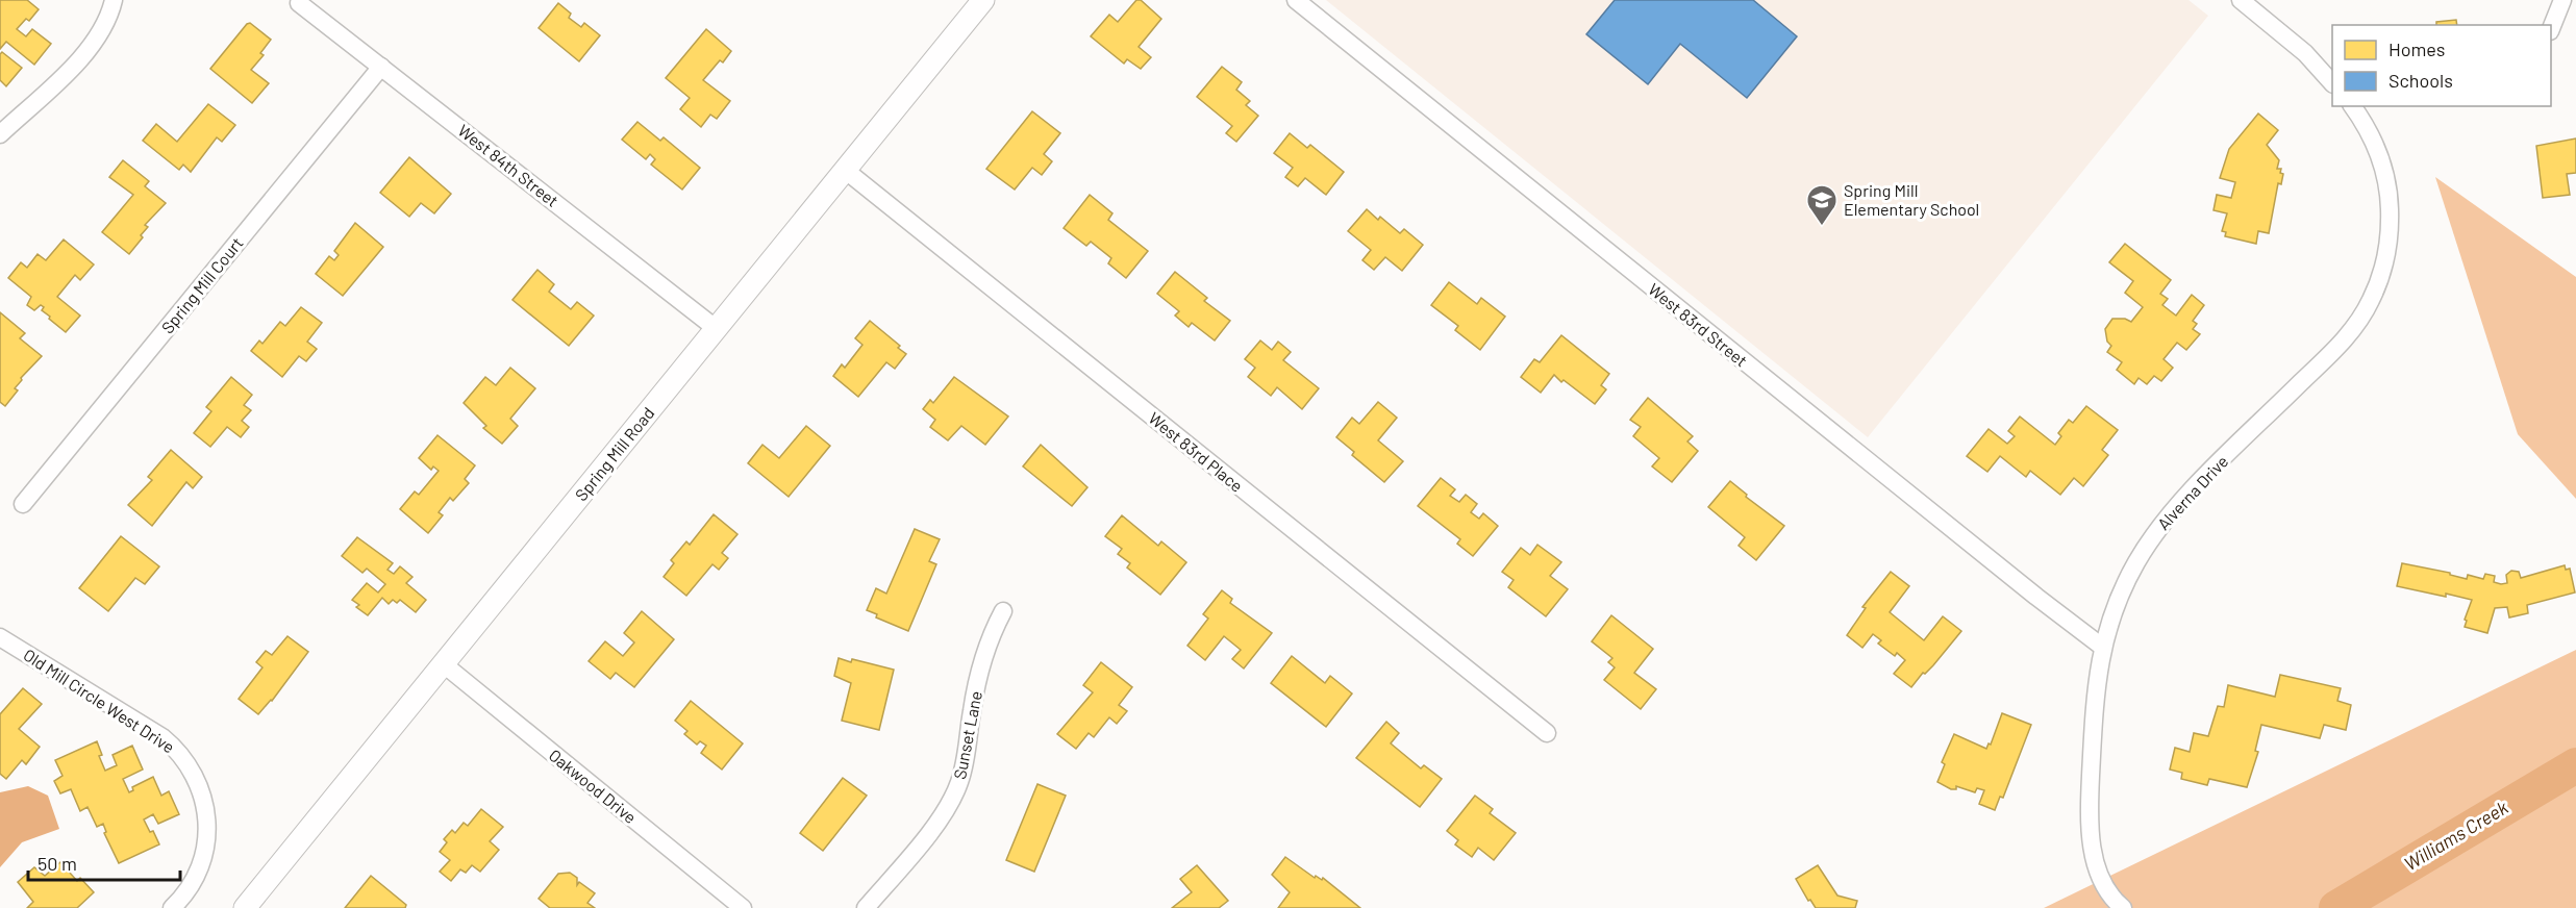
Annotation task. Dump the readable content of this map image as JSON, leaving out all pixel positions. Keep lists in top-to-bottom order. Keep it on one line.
{"streets":{"street":["West 84th Street","Spring Mill Court","West 83rd Street","West 83rd Place","Spring Mill Road","Alverna Drive","Old Mill Circle West Drive","Sunset Lane","Oakwood Drive"]},"crossings":[["West 84th Street","Spring Mill Court"],["West 84th Street","Spring Mill Road"],["West 83rd Street","Alverna Drive"],["West 83rd Place","Spring Mill Road"],["Spring Mill Road","Oakwood Drive"]],"water":["Williams Creek"],"places":{"school or university":["Spring Mill Elementary School"]},"legend":["Homes","Schools"],"scale_bar":"50 m"}
